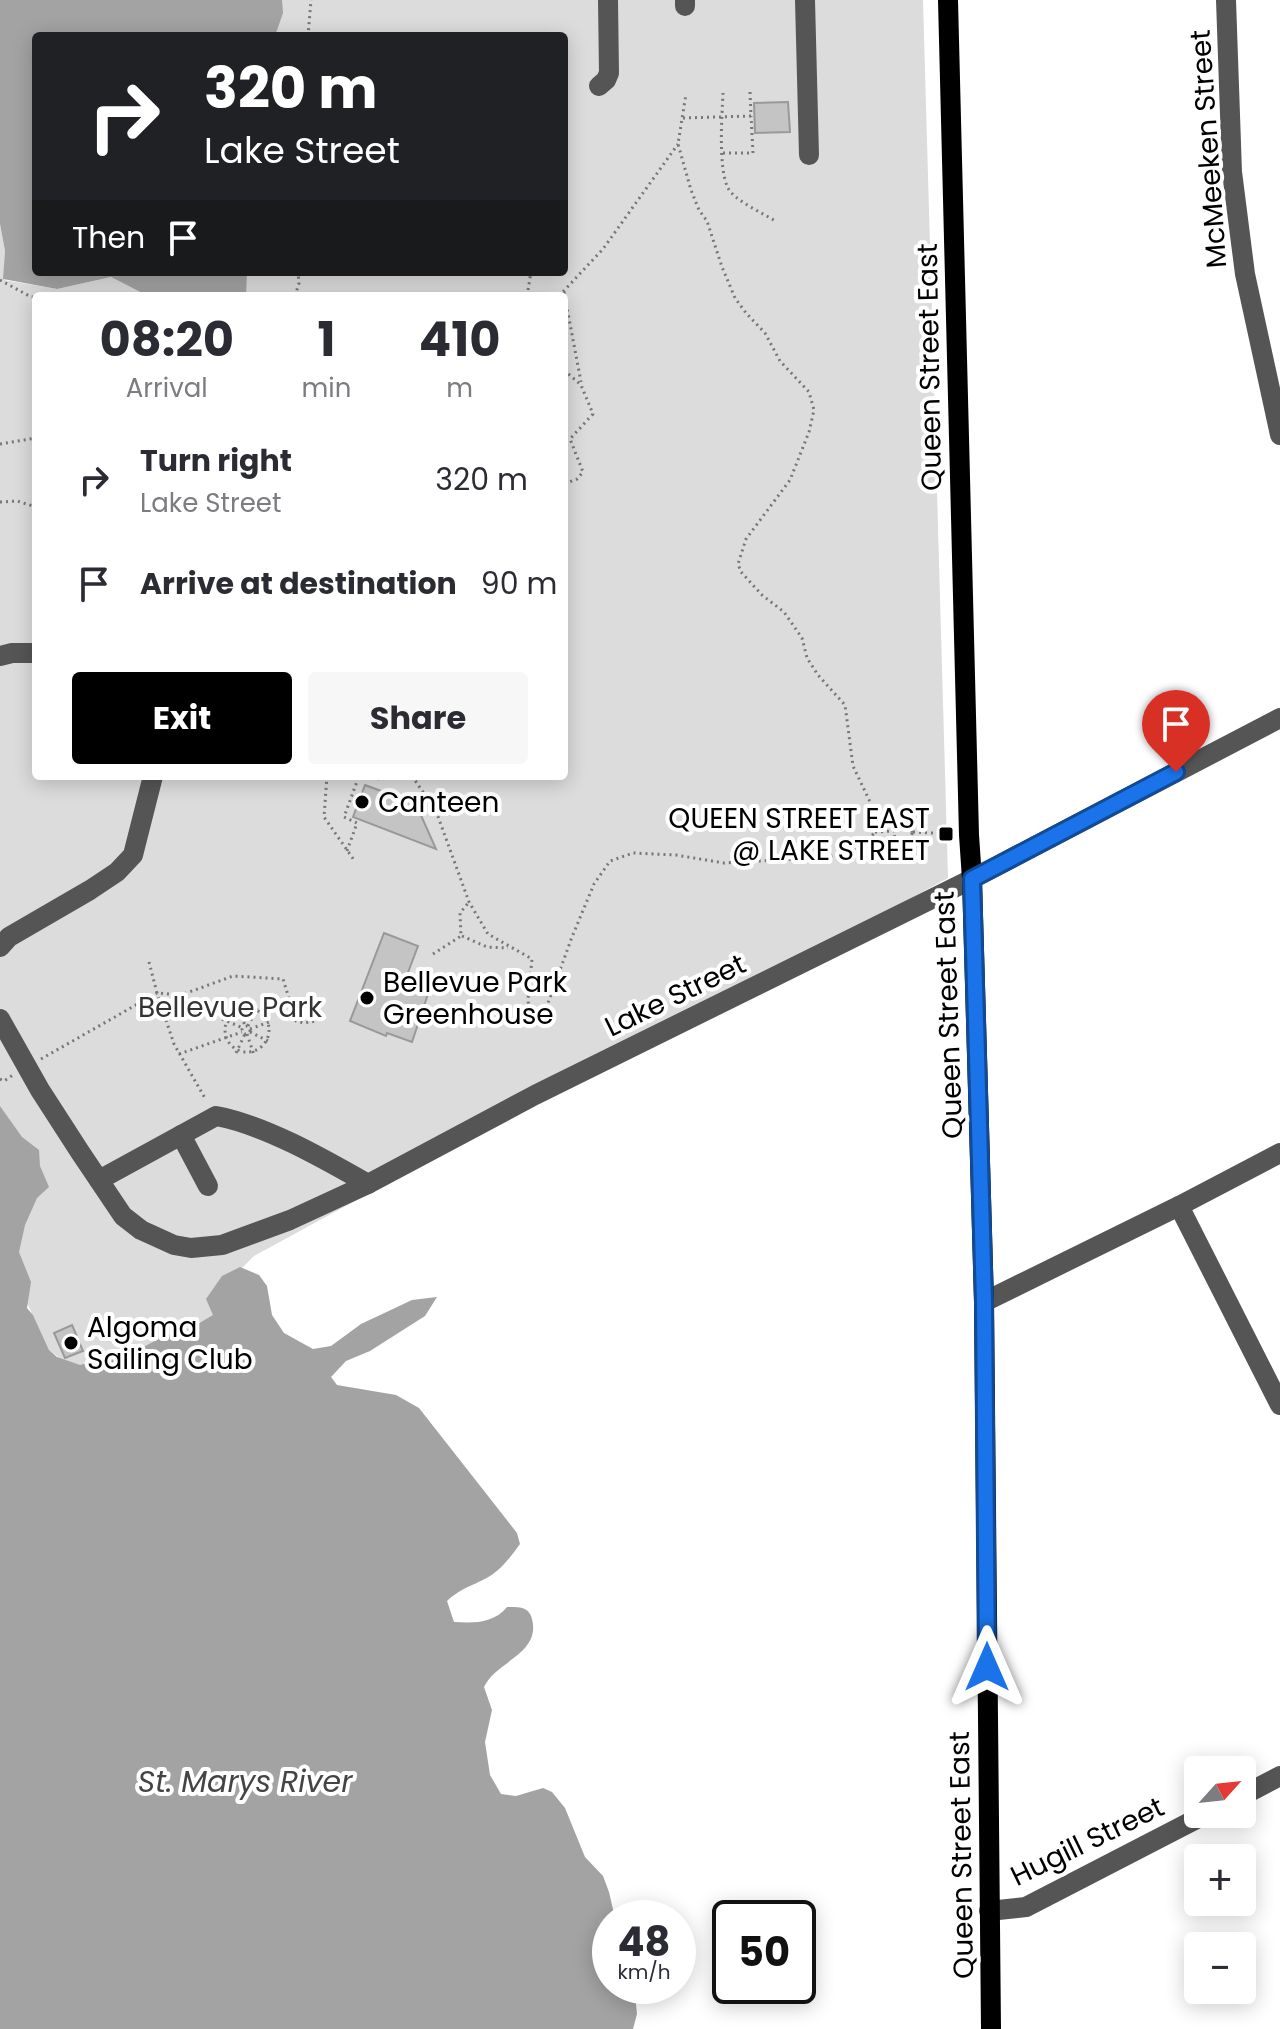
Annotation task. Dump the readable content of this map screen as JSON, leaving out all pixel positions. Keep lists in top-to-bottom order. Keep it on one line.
{"streets":{"main road":["Queen Street East"],"street":["McMeeken Street","Lake Street","Hugill Street"]},"crossings":[["Queen Street East","Lake Street"],["Queen Street East","Hugill Street"]],"water":["St. Marys River"],"parks":["Bellevue Park"],"places":{"other":["Canteen","Bellevue Park Greenhouse","Algoma Sailing Club"],"transit":["QUEEN STREET EAST @ LAKE STREET"]},"north":"top right","page":{"turn":["320 m","Lake Street"],"then":"Then","eta":["08:20","Arrival","1","min","410","m"],"list":[{"name":"Turn right","note":"Lake Street","value":"320 m"},{"name":"Arrive at destination","value":"90 m"}],"buttons":["Exit","Share"],"map_buttons":["+","−"],"speed":"48 km/h","limit":"50"}}
